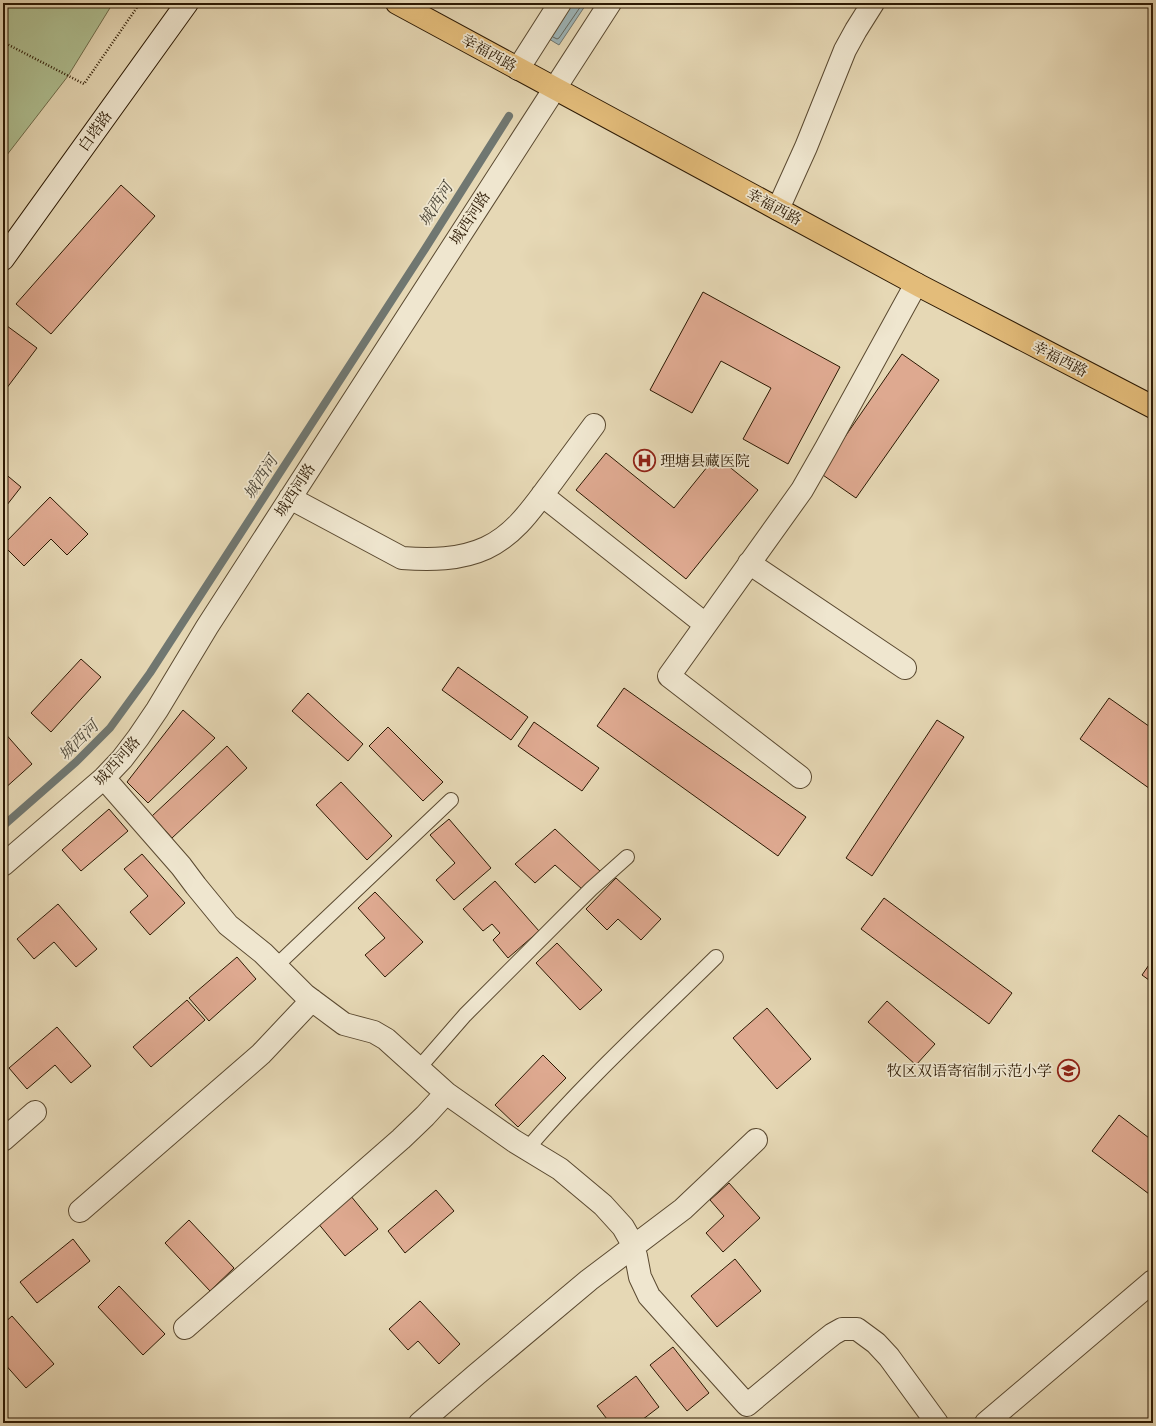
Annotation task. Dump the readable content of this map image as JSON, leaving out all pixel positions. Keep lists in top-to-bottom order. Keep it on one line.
{"streets":{"main road":["幸福西路"],"street":["白塔路","城西河路"]},"crossings":[["幸福西路","城西河路"]],"water":["城西河"],"places":{"hospital":["理塘县藏医院"],"school or university":["牧区双语寄宿制示范小学"]}}
